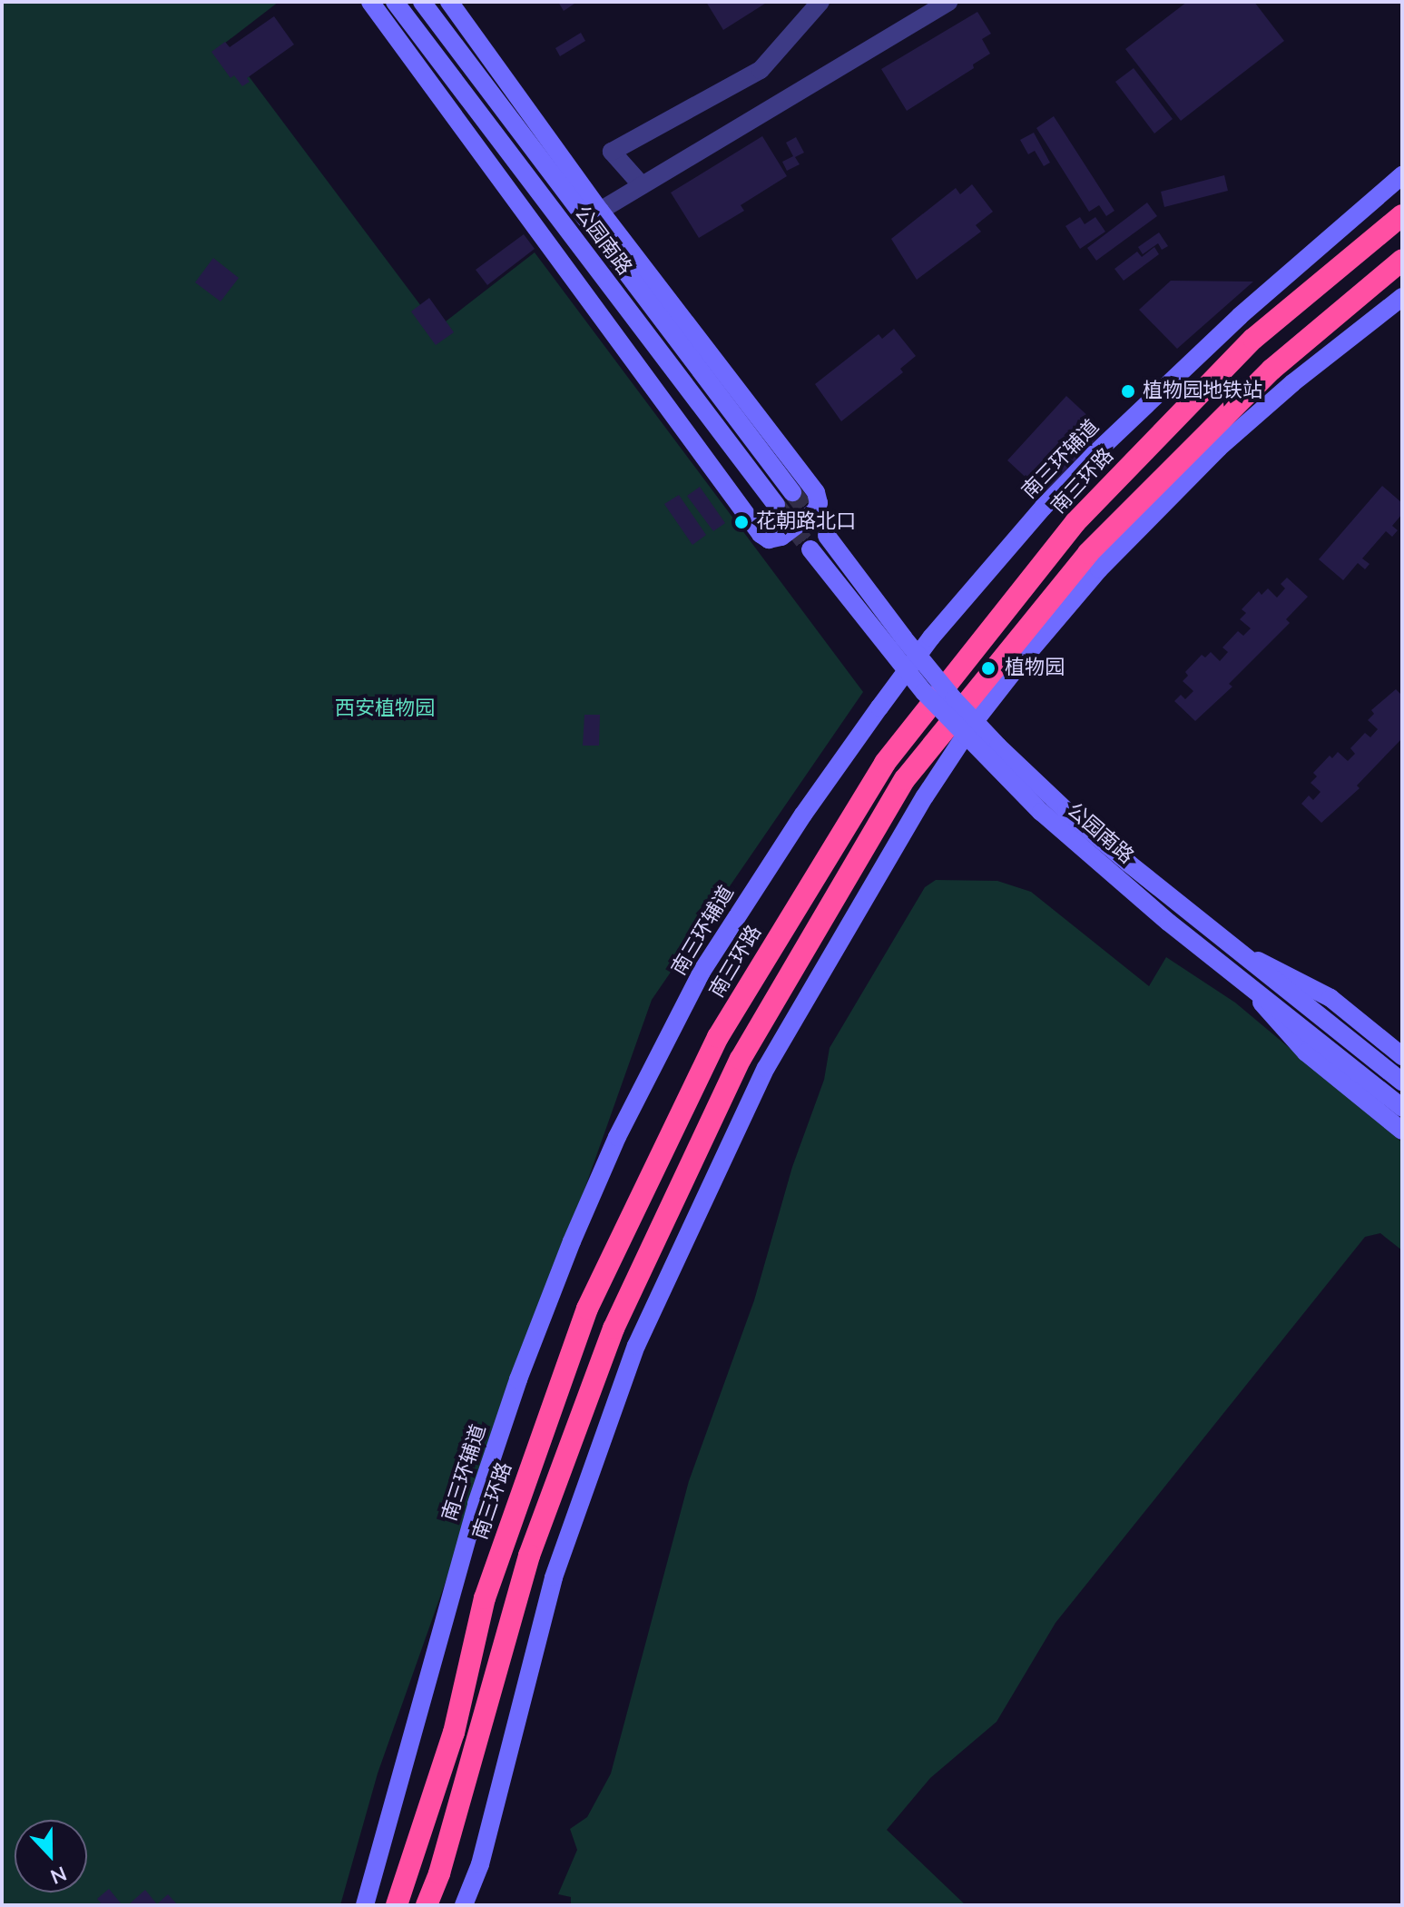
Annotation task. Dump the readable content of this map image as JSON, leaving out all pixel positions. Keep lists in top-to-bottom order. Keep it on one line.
{"streets":{"highway":["南三环路"],"main road":["公园南路","南三环辅道"]},"parks":["西安植物园"],"places":["植物园地铁站","花朝路北口","植物园"],"north":"bottom"}
